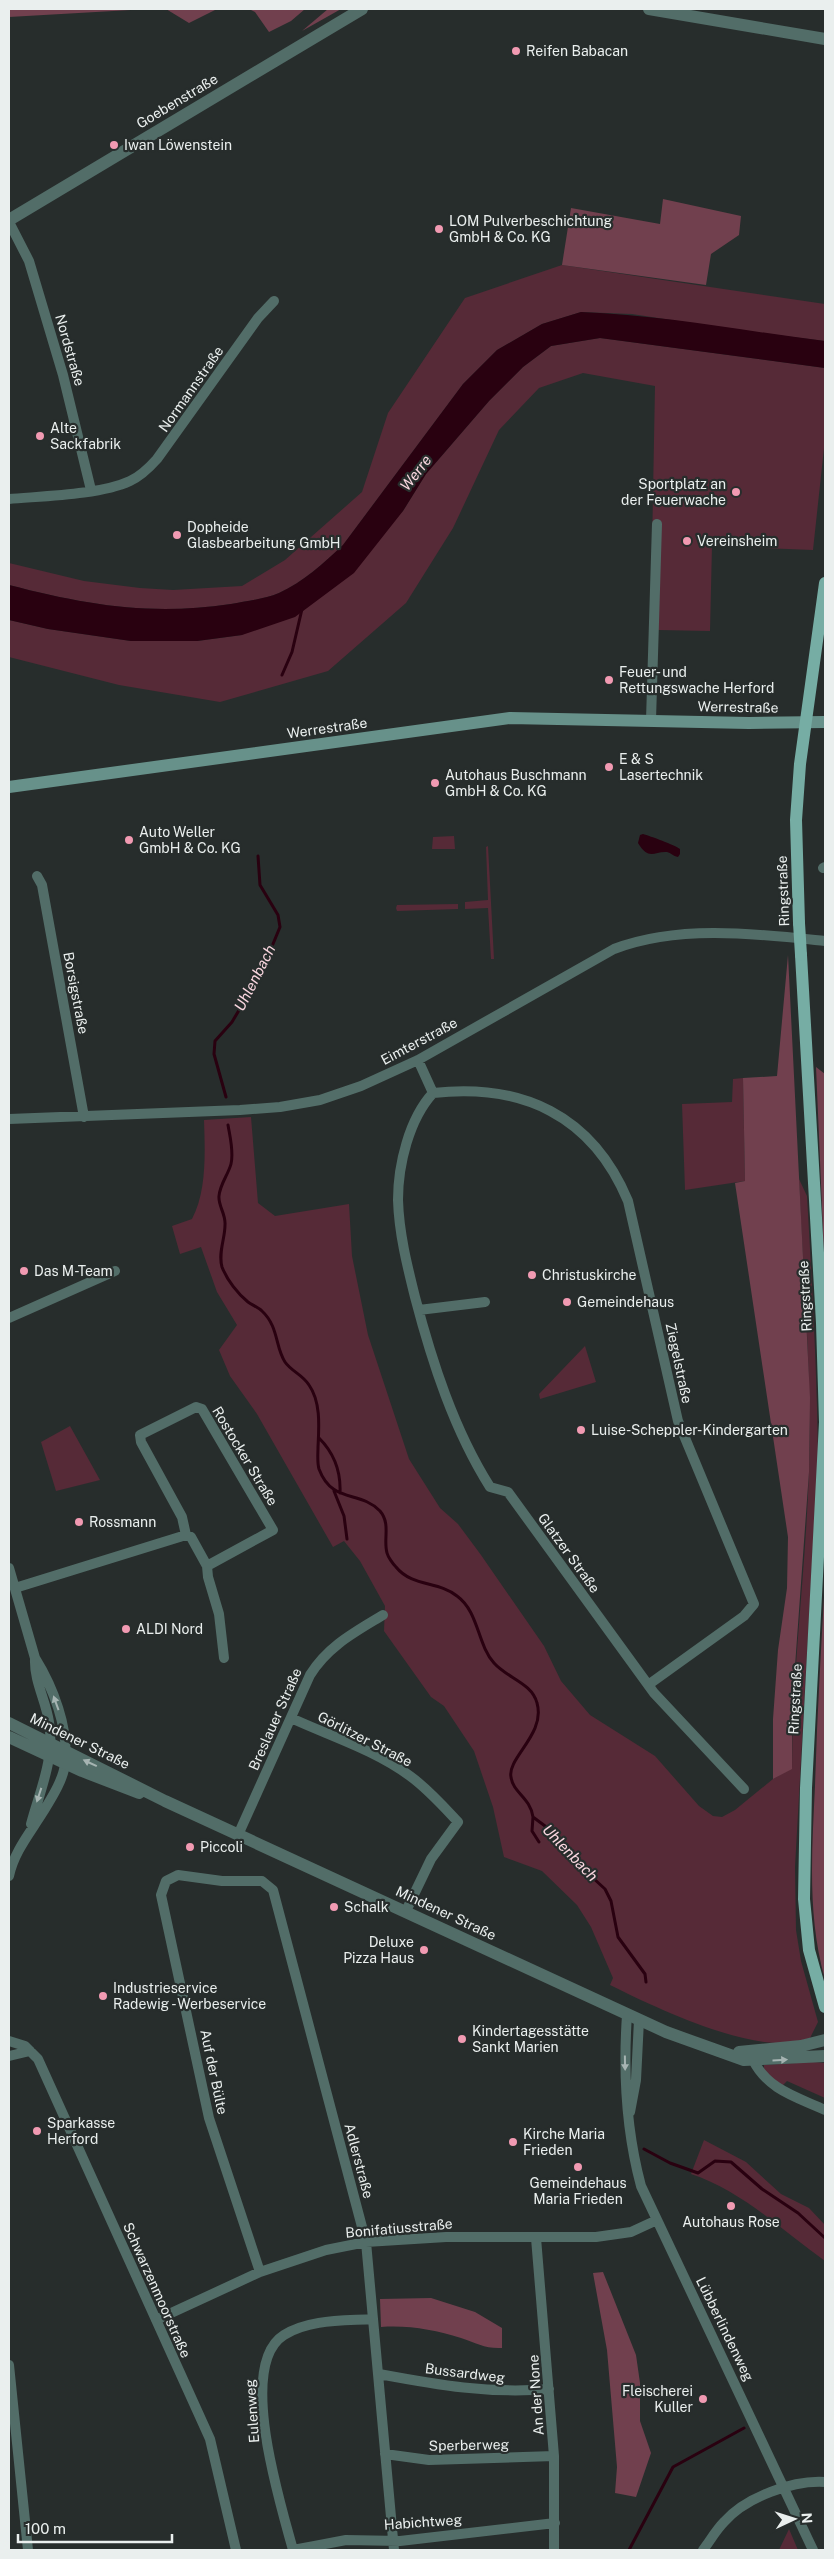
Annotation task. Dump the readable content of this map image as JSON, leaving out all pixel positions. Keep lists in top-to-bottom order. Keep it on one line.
{"streets":{"main road":["Werrestraße","Ringstraße"],"street":["Goebenstraße","Nordstraße","Normannstraße","Borsigstraße","Eimterstraße","Ziegelstraße","Rostocker Straße","Glatzer Straße","Breslauer Straße","Görlitzer Straße","Mindener Straße","Auf der Bülte","Adlerstraße","Bonifatiusstraße","Schwarzenmoorstraße","Lübberlindenweg","Bussardweg","An der None","Eulenweg","Sperberweg","Habichtweg"]},"crossings":[["Goebenstraße","Nordstraße"],["Nordstraße","Normannstraße"],["Werrestraße","Ringstraße"],["Borsigstraße","Eimterstraße"],["Ziegelstraße","Glatzer Straße"],["Breslauer Straße","Görlitzer Straße"],["Breslauer Straße","Mindener Straße"],["Görlitzer Straße","Mindener Straße"],["Mindener Straße","Lübberlindenweg"],["Auf der Bülte","Adlerstraße"],["Auf der Bülte","Bonifatiusstraße"],["Adlerstraße","Bonifatiusstraße"],["Adlerstraße","Bussardweg"],["Adlerstraße","Eulenweg"],["Adlerstraße","Sperberweg"],["Adlerstraße","Habichtweg"],["Bonifatiusstraße","Schwarzenmoorstraße"],["Bonifatiusstraße","Lübberlindenweg"],["Bonifatiusstraße","An der None"],["Bussardweg","An der None"],["An der None","Sperberweg"],["An der None","Habichtweg"],["Eulenweg","Habichtweg"]],"water":["Werre","Uhlenbach"],"places":["Reifen Babacan","Iwan Löwenstein","LOM Pulverbeschichtung GmbH & Co. KG","Alte Sackfabrik","Sportplatz an der Feuerwache","Dopheide Glasbearbeitung GmbH","Vereinsheim","Feuer- und Rettungswache Herford","E & S Lasertechnik","Autohaus Buschmann GmbH & Co. KG","Auto Weller GmbH & Co. KG","Das M-Team","Christuskirche","Gemeindehaus","Luise-Scheppler-Kindergarten","Rossmann","ALDI Nord","Piccoli","Schalk","Deluxe Pizza Haus","Industrieservice Radewig - Werbeservice","Kindertagesstätte Sankt Marien","Sparkasse Herford","Kirche Maria Frieden","Gemeindehaus Maria Frieden","Autohaus Rose","Fleischerei Kuller"],"scale_bar":"100 m","north":"right"}
